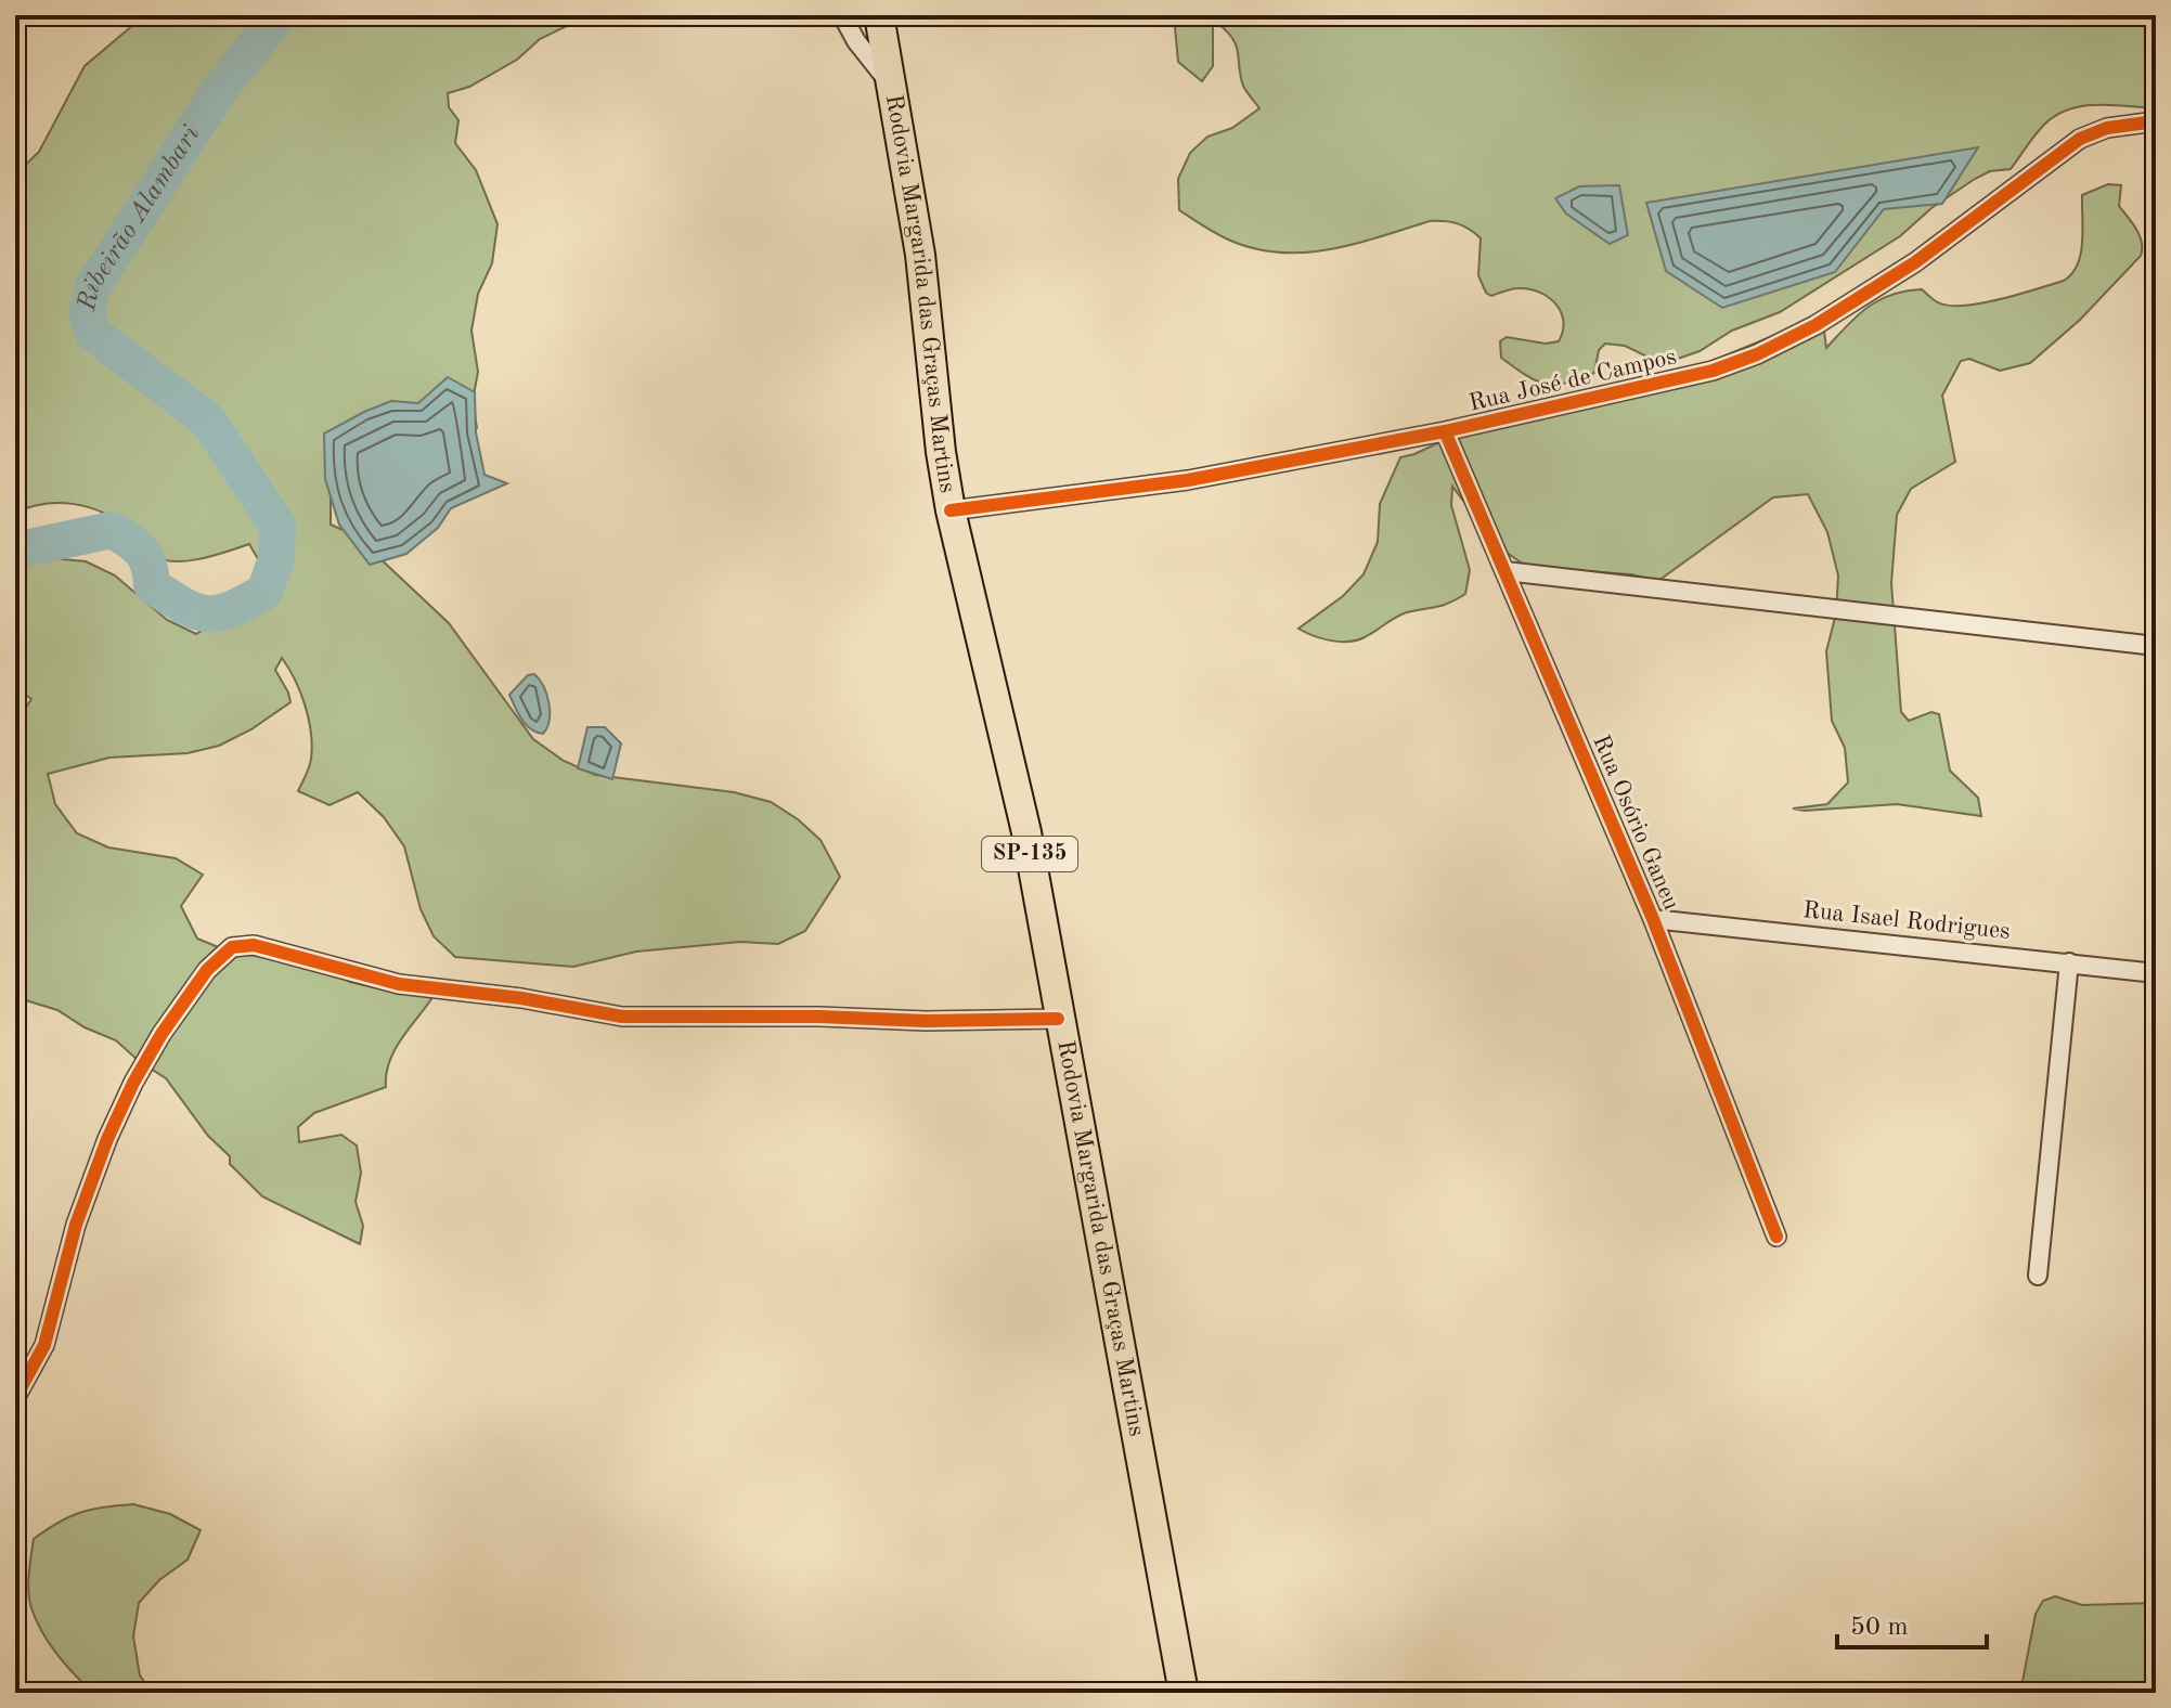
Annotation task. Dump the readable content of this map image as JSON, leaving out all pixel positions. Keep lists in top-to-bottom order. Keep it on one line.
{"streets":{"main road":["Rodovia Margarida das Graças Martins","SP-135"],"street":["Rua José de Campos","Rua Osório Ganeu","Rua Isael Rodrigues"]},"crossings":[["Rodovia Margarida das Graças Martins","Rua José de Campos"],["Rua José de Campos","Rua Osório Ganeu"],["Rua Osório Ganeu","Rua Isael Rodrigues"]],"water":["Ribeirão Alambari"],"scale_bar":"50 m"}
